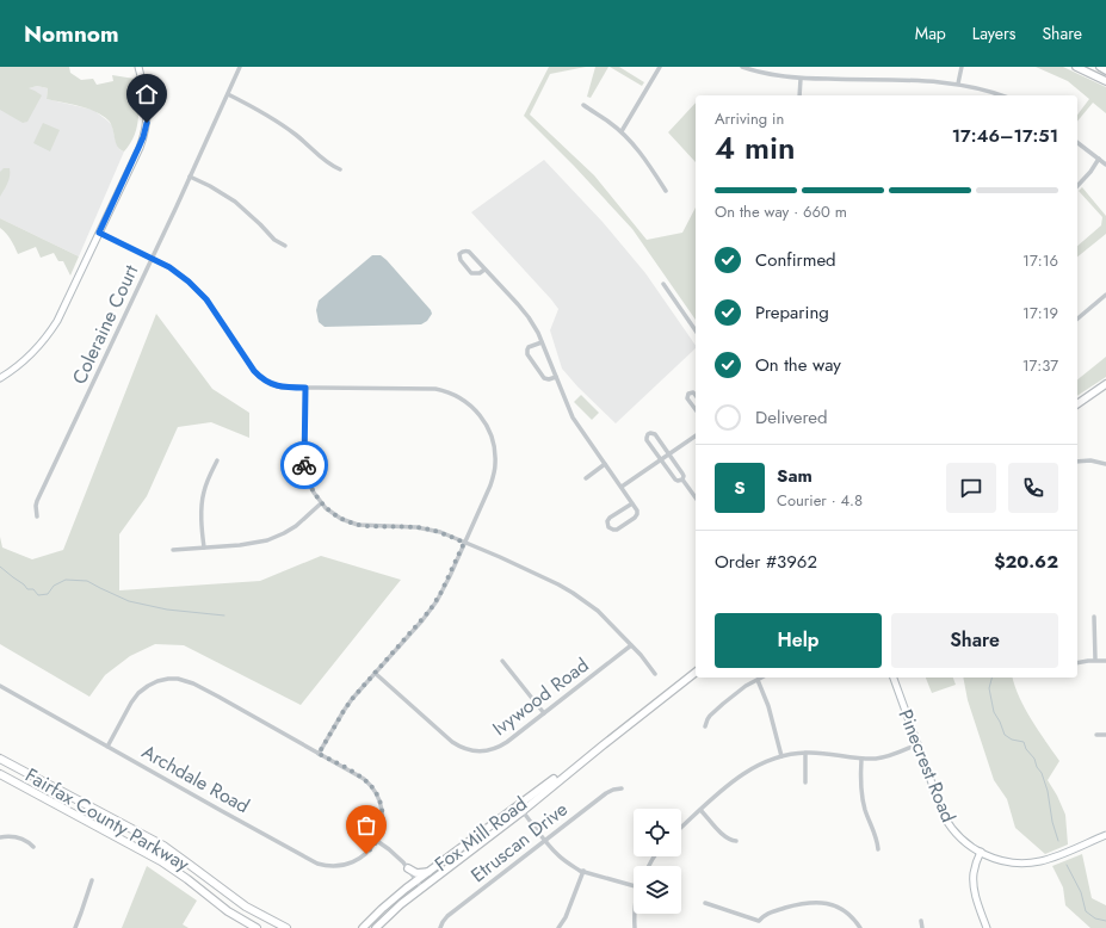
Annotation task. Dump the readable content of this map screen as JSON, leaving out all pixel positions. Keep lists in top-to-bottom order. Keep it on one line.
{"streets":{"highway":["Fairfax County Parkway"],"main road":["Fox Mill Road"],"street":["Coleraine Court","Ivywood Road","Pinecrest Road","Archdale Road","Etruscan Drive"]},"page":{"header":"Nomnom","nav":["Map","Layers","Share"],"heading":["4 min","Arriving in","17:46–17:51"],"panel":["Sam","Courier · 4.8","Order #3962","$20.62"],"bar":"On the way · 660 m","list":[["Confirmed","17:16"],["Preparing","17:19"],["On the way","17:37"],"Delivered"],"round":"S","buttons":["Help","Share"]}}
